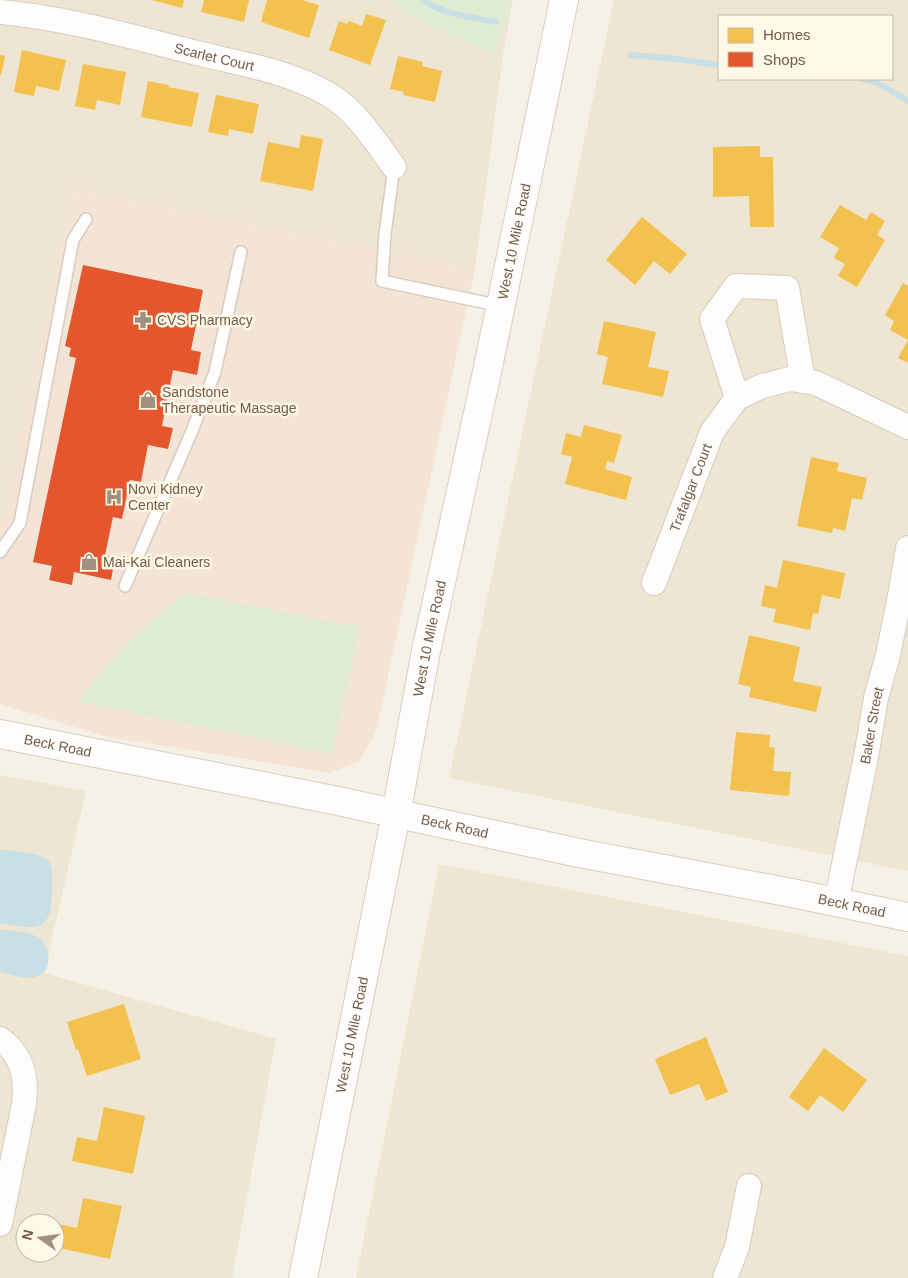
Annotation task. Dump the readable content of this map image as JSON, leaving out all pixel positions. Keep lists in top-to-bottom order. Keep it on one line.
{"streets":{"main road":["West 10 Mile Road","Beck Road"],"street":["Scarlet Court","Trafalgar Court","Baker Street"]},"crossings":[["West 10 Mile Road","Beck Road"],["Baker Street","Beck Road"]],"places":{"pharmacy":["CVS Pharmacy"],"shop":["Sandstone Therapeutic Massage","Mai-Kai Cleaners"],"hospital":["Novi Kidney Center"]},"legend":["Homes","Shops"],"north":"left"}
